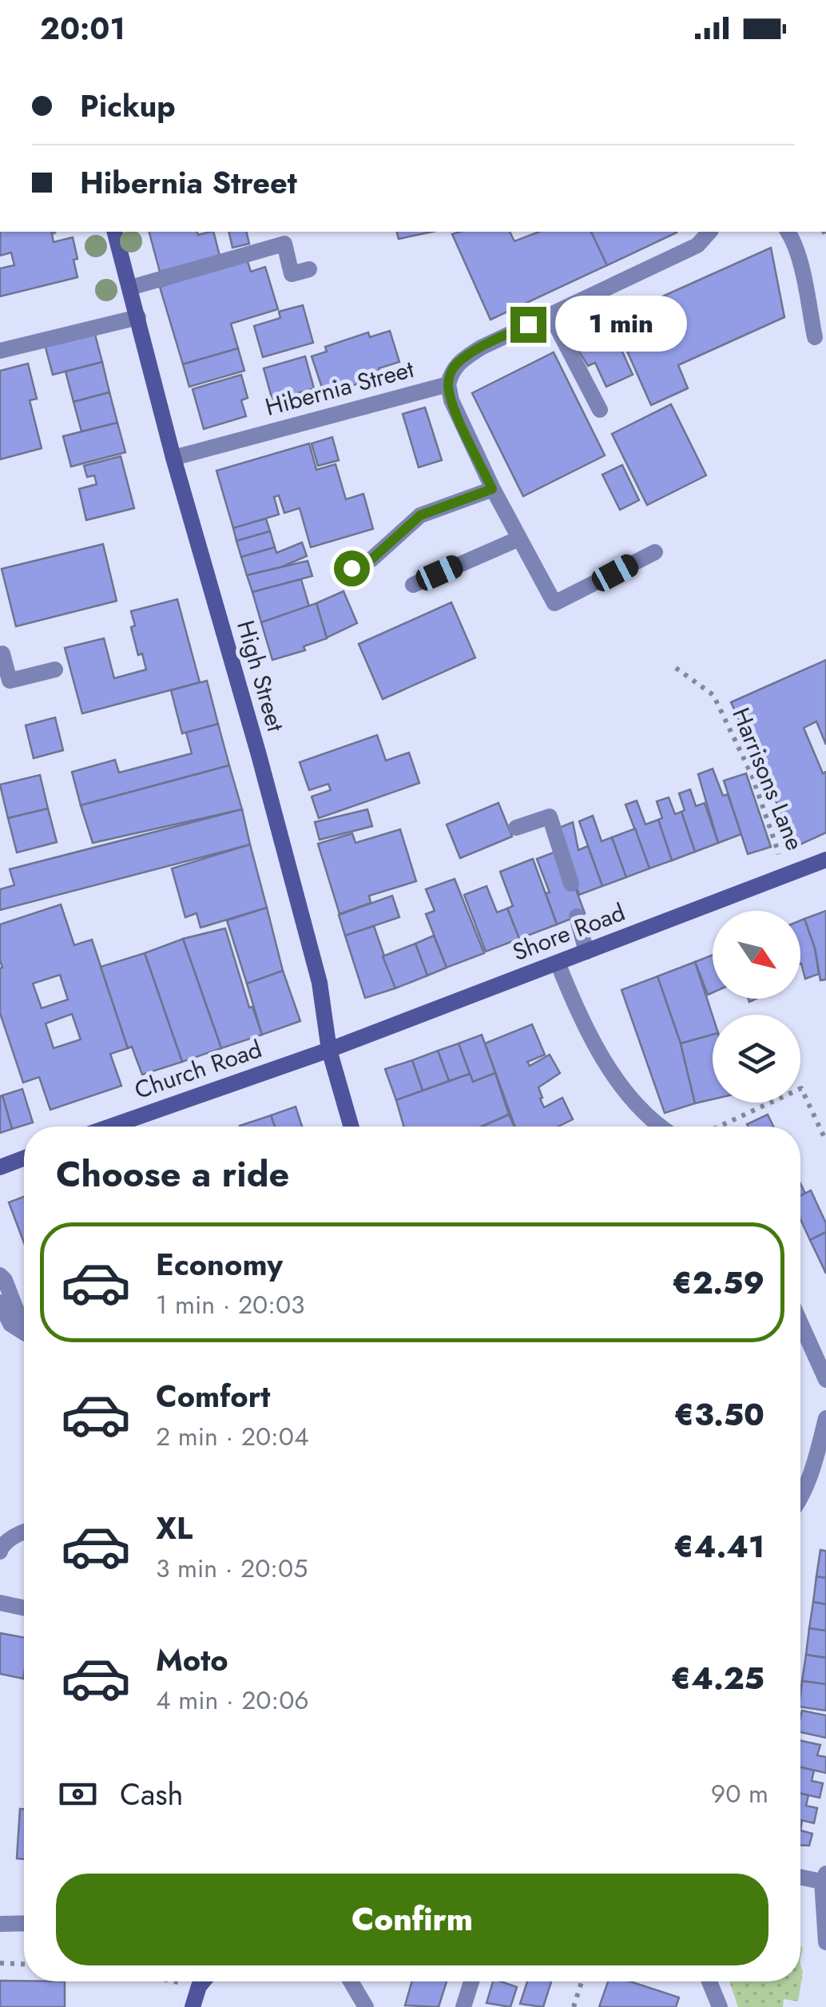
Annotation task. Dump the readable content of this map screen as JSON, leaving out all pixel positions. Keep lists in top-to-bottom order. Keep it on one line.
{"streets":{"main road":["High Street","Shore Road","Church Road"],"street":["Hibernia Street"],"path":["Harrisons Lane"]},"crossings":[["Hibernia Street","High Street"],["High Street","Shore Road"],["High Street","Church Road"],["Harrisons Lane","Shore Road"],["Shore Road","Church Road"]],"north":"bottom right","page":{"status":"20:01","banner":["Pickup","Hibernia Street"],"bubble":"1 min","heading":"Choose a ride","list":[{"name":"Economy","note":"1 min · 20:03","value":"€2.59"},{"name":"Comfort","note":"2 min · 20:04","value":"€3.50"},{"name":"XL","note":"3 min · 20:05","value":"€4.41"},{"name":"Moto","note":"4 min · 20:06","value":"€4.25"}],"pay":["Cash","90 m"],"buttons":"Confirm"}}
